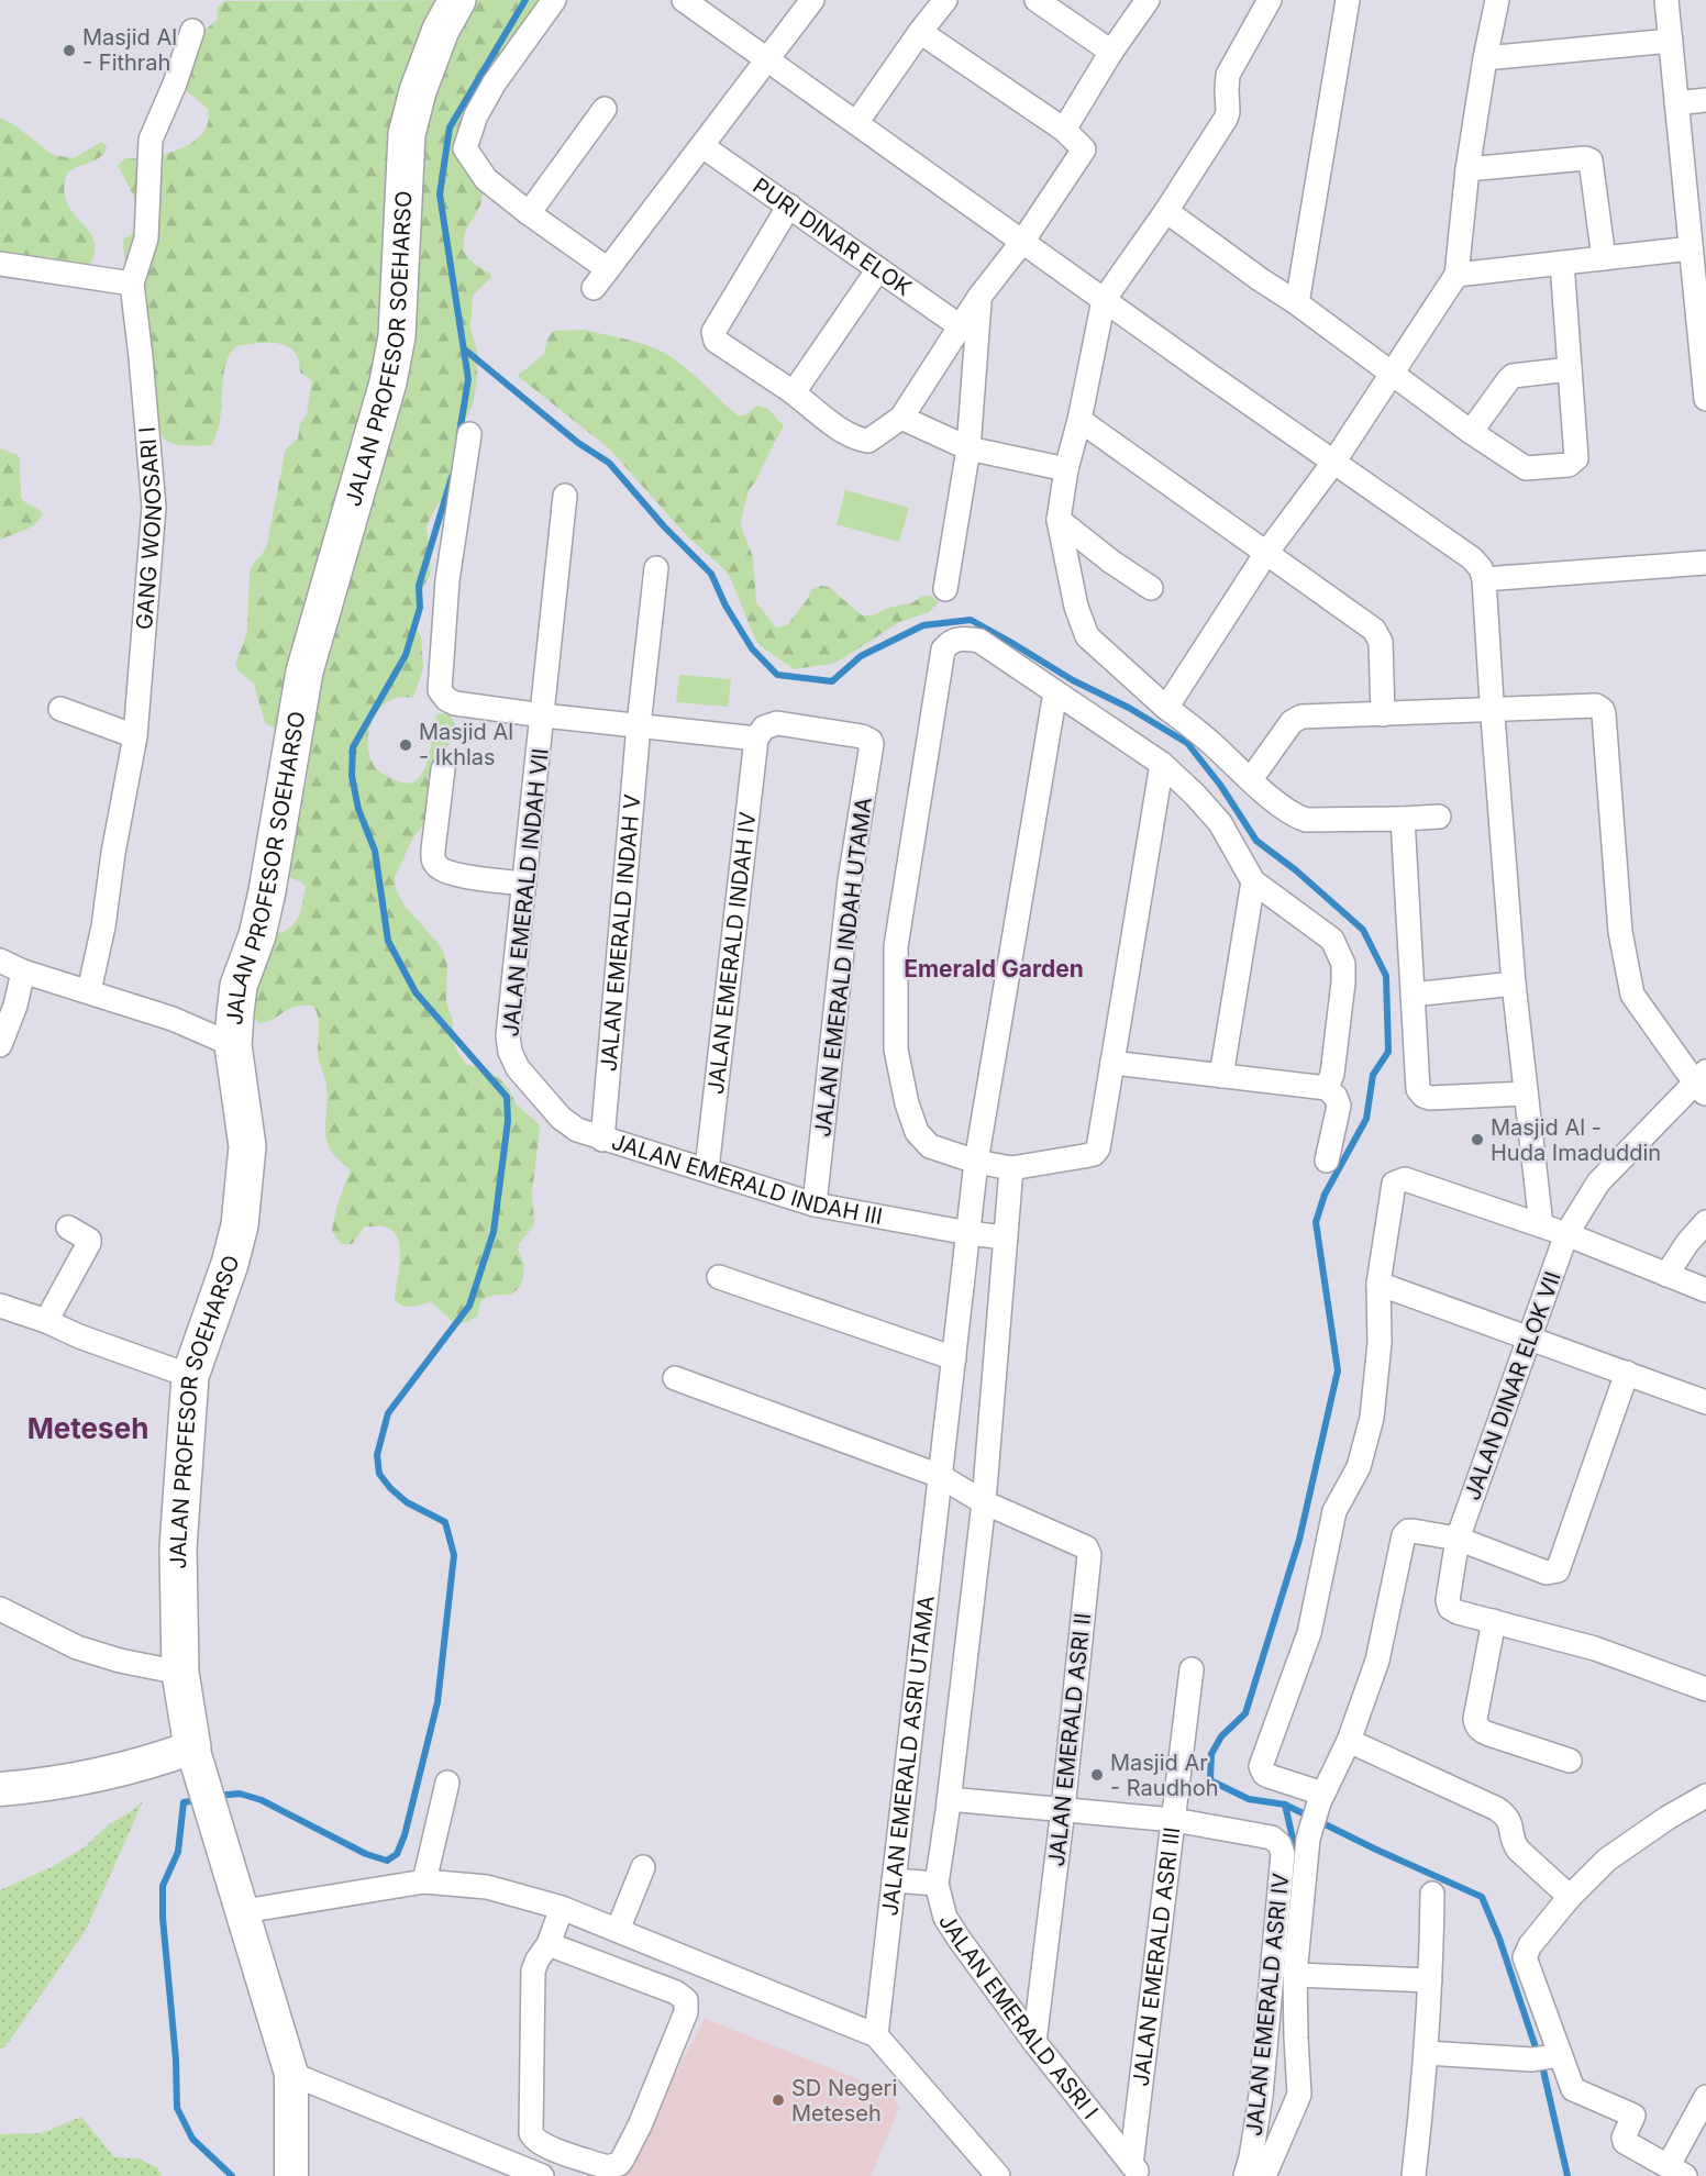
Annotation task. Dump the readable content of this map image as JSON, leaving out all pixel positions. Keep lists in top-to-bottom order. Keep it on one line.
{"streets":{"main road":["JALAN PROFESOR SOEHARSO"],"street":["PURI DINAR ELOK","GANG WONOSARI I","JALAN EMERALD INDAH VII","JALAN EMERALD INDAH V","JALAN EMERALD INDAH IV","JALAN EMERALD INDAH UTAMA","JALAN EMERALD INDAH III","JALAN DINAR ELOK VII","JALAN EMERALD ASRI II","JALAN EMERALD ASRI UTAMA","JALAN EMERALD ASRI III","JALAN EMERALD ASRI IV","JALAN EMERALD ASRI I"]},"crossings":[["JALAN EMERALD INDAH VII","JALAN EMERALD INDAH III"],["JALAN EMERALD INDAH V","JALAN EMERALD INDAH III"],["JALAN EMERALD INDAH IV","JALAN EMERALD INDAH UTAMA"],["JALAN EMERALD INDAH IV","JALAN EMERALD INDAH III"],["JALAN EMERALD INDAH UTAMA","JALAN EMERALD INDAH III"],["JALAN EMERALD INDAH III","JALAN EMERALD ASRI UTAMA"],["JALAN EMERALD ASRI II","JALAN EMERALD ASRI UTAMA"],["JALAN EMERALD ASRI II","JALAN EMERALD ASRI I"],["JALAN EMERALD ASRI UTAMA","JALAN EMERALD ASRI I"],["JALAN EMERALD ASRI III","JALAN EMERALD ASRI IV"],["JALAN EMERALD ASRI III","JALAN EMERALD ASRI I"]],"districts":["Emerald Garden","Meteseh"],"places":["Masjid Al - Fithrah","Masjid Al - Ikhlas","Masjid Al - Huda Imaduddin","Masjid Ar - Raudhoh","SD Negeri Meteseh"]}
